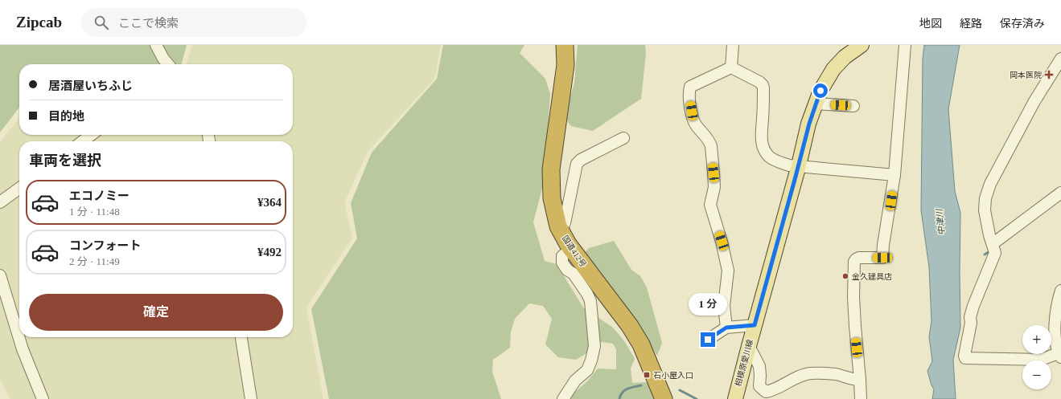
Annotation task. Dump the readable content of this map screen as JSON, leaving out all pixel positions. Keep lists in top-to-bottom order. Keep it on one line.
{"streets":{"highway":["国道412号"],"main road":["相模原愛川線"]},"water":["中津川"],"places":{"health":["岡本医院"],"other":["金久建具店"],"transit":["石小屋入口"]},"page":{"header":"Zipcab","search":"ここで検索","nav":["地図","経路","保存済み"],"banner":["居酒屋いちふじ","目的地"],"heading":"車両を選択","list":[{"name":"エコノミー","note":"1 分 · 11:48","value":"¥364"},{"name":"コンフォート","note":"2 分 · 11:49","value":"¥492"}],"buttons":"確定","bubble":"1 分","map_buttons":["+","−"]}}
